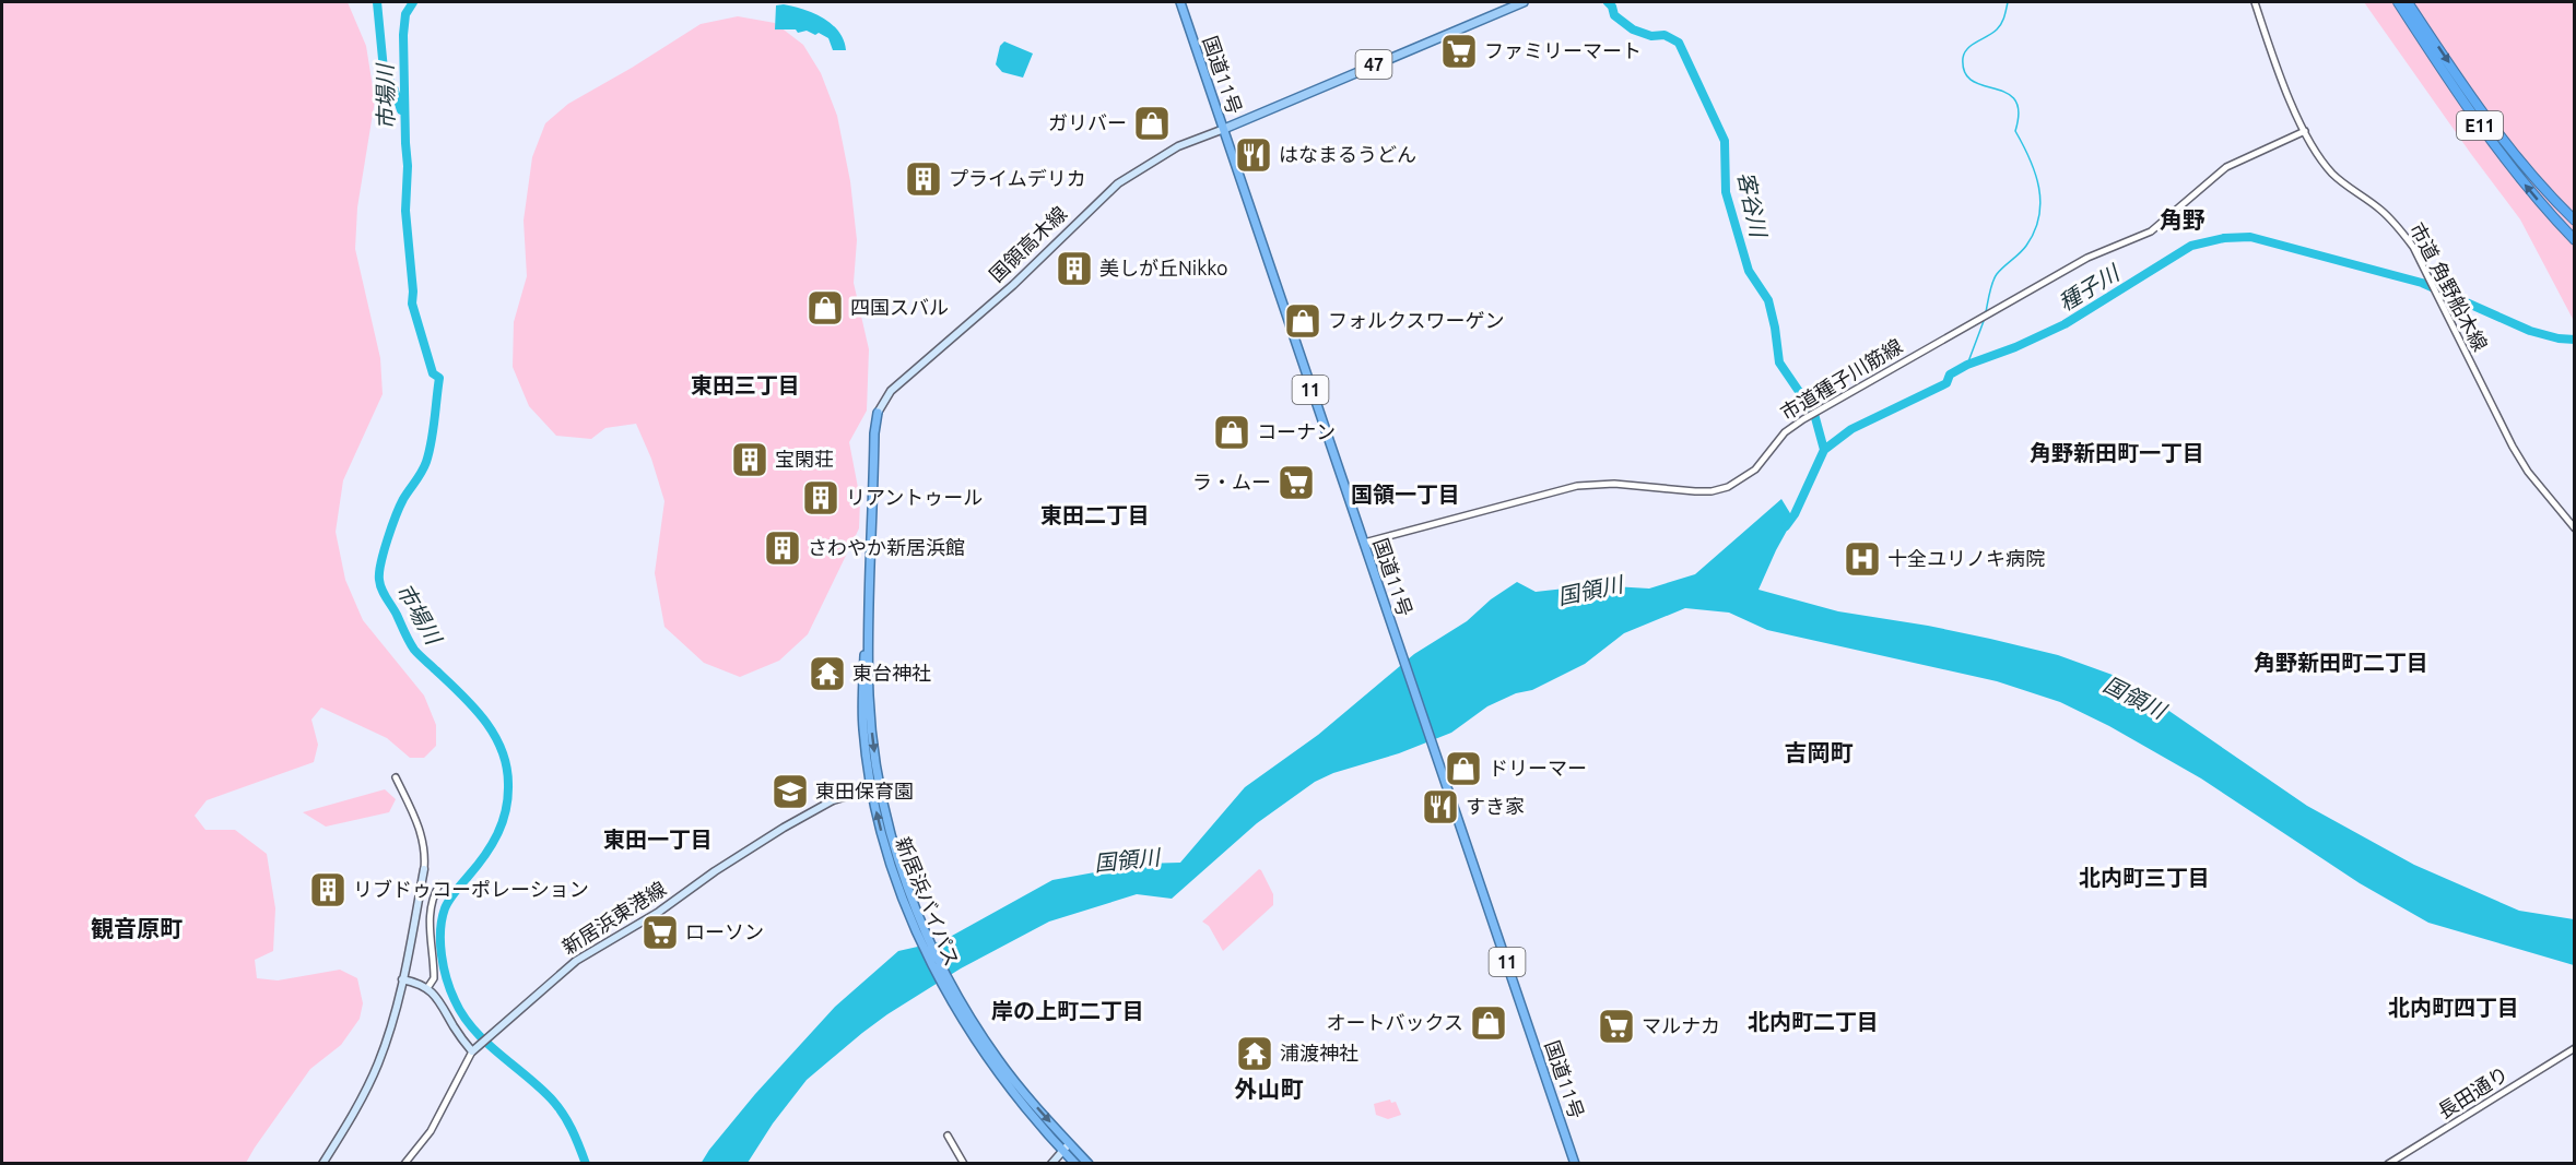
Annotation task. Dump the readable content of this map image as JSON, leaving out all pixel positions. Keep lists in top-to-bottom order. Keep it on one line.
{"streets":{"highway":["国道11号","E11","11","新居浜バイパス"],"main road":["47","国領高木線","新居浜東港線"],"street":["市道 角野船木線","市道種子川筋線","長田通り"]},"crossings":[["47","国道11号"],["47","国領高木線"],["国道11号","国領高木線"],["国道11号","市道種子川筋線"],["国領高木線","新居浜バイパス"],["市道 角野船木線","市道種子川筋線"],["新居浜バイパス","新居浜東港線"]],"districts":["角野","東田三丁目","角野新田町一丁目","国領一丁目","東田二丁目","角野新田町二丁目","吉岡町","東田一丁目","北内町三丁目","観音原町","北内町四丁目","岸の上町二丁目","北内町二丁目","外山町"],"water":["市場川","客谷川","種子川","国領川"],"places":{"supermarket":["ファミリーマート","ラ・ムー","ローソン","マルナカ"],"shop":["ガリバー","四国スバル","フォルクスワーゲン","コーナン","ドリーマー","オートバックス"],"restaurant":["はなまるうどん","すき家"],"building":["プライムデリカ","美しが丘Nikko","宝閑荘","リアントゥール","さわやか新居浜館","リブドゥコーポレーション"],"hospital":["十全ユリノキ病院"],"temple":["東台神社","浦渡神社"],"school or university":["東田保育園"]}}
